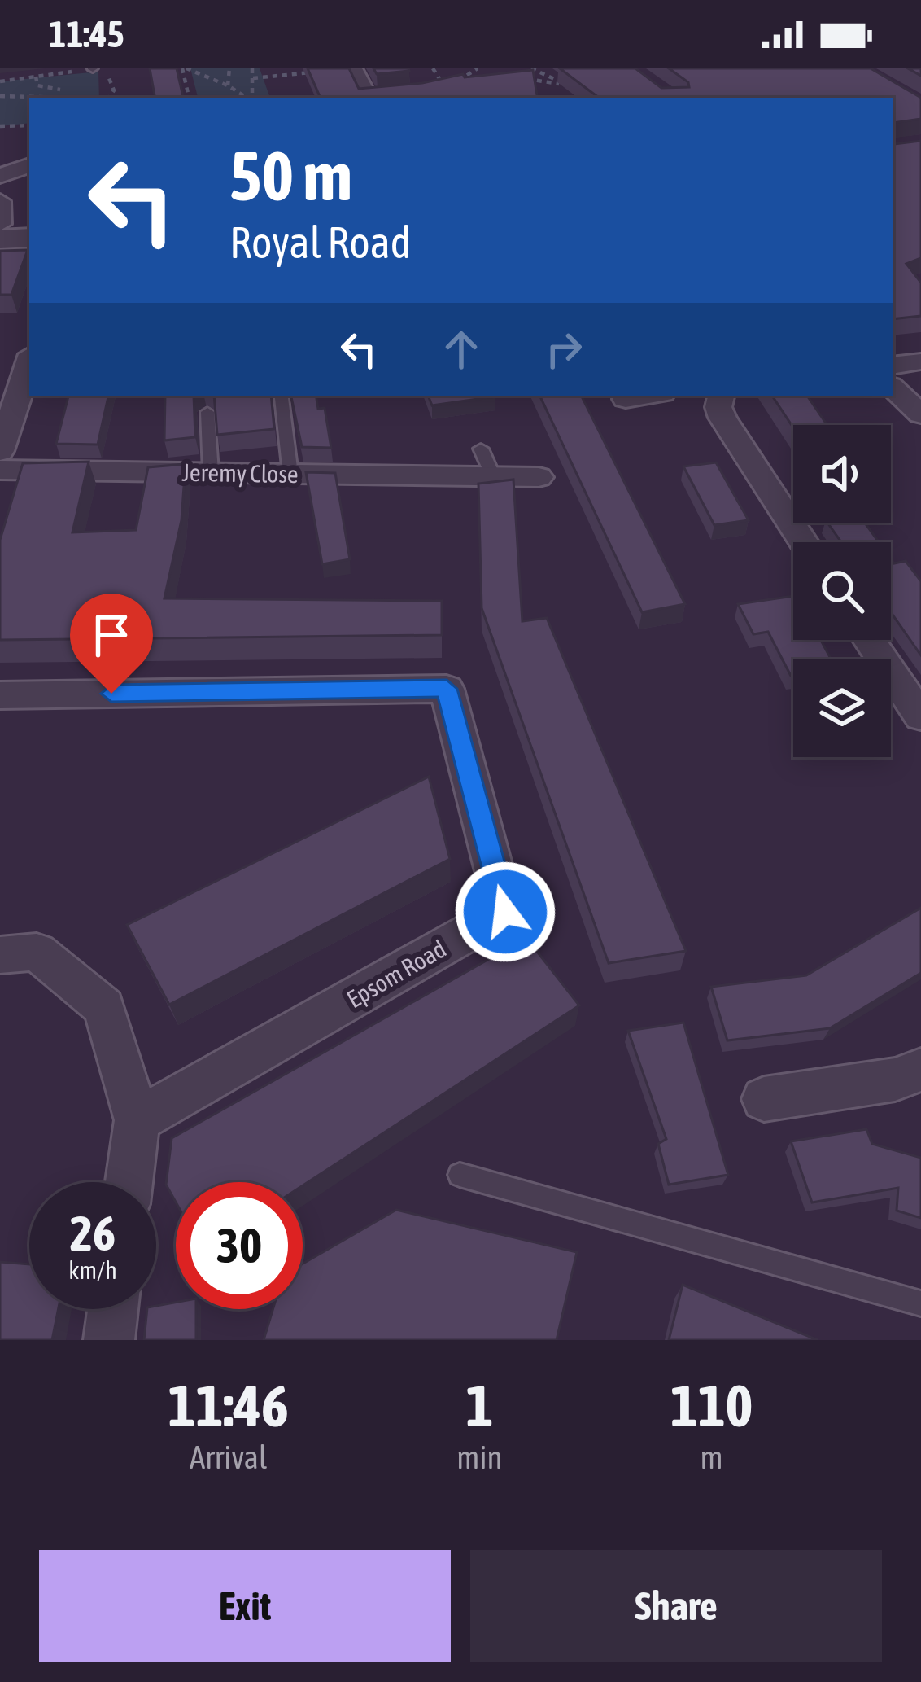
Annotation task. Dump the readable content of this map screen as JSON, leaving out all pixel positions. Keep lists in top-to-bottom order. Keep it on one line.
{"streets":{"street":["Jeremy Close","Epsom Road"]},"page":{"status":"11:45","turn":["50 m","Royal Road"],"speed":"26 km/h","limit":"30","eta":["11:46","Arrival","1","min","110","m"],"buttons":["Exit","Share"]}}
